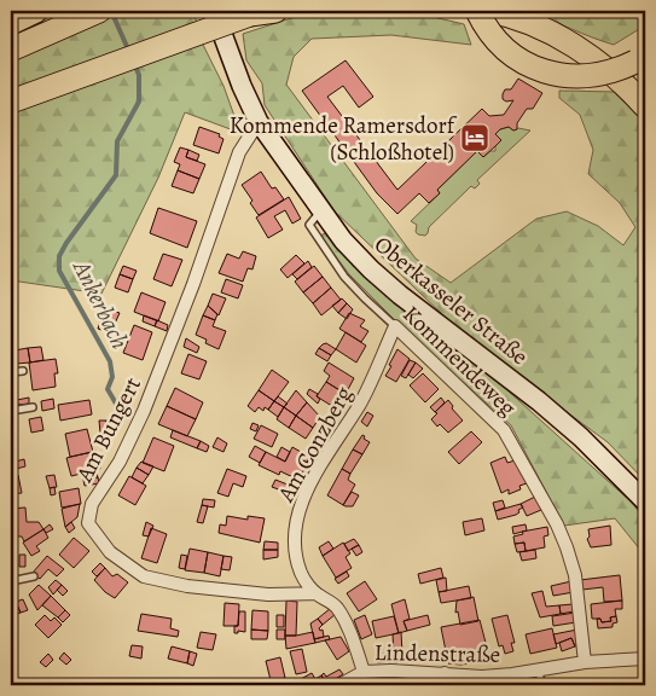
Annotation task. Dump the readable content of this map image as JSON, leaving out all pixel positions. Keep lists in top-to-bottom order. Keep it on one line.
{"streets":{"street":["Oberkasseler Straße","Kommendeweg","Am Bungert","Am Conzberg","Lindenstraße"]},"crossings":[["Oberkasseler Straße","Kommendeweg"],["Oberkasseler Straße","Am Bungert"],["Kommendeweg","Am Conzberg"],["Kommendeweg","Lindenstraße"],["Am Bungert","Am Conzberg"],["Am Conzberg","Lindenstraße"]],"water":["Ankerbach"],"places":{"hotel":["Kommende Ramersdorf (Schloßhotel)"]}}
